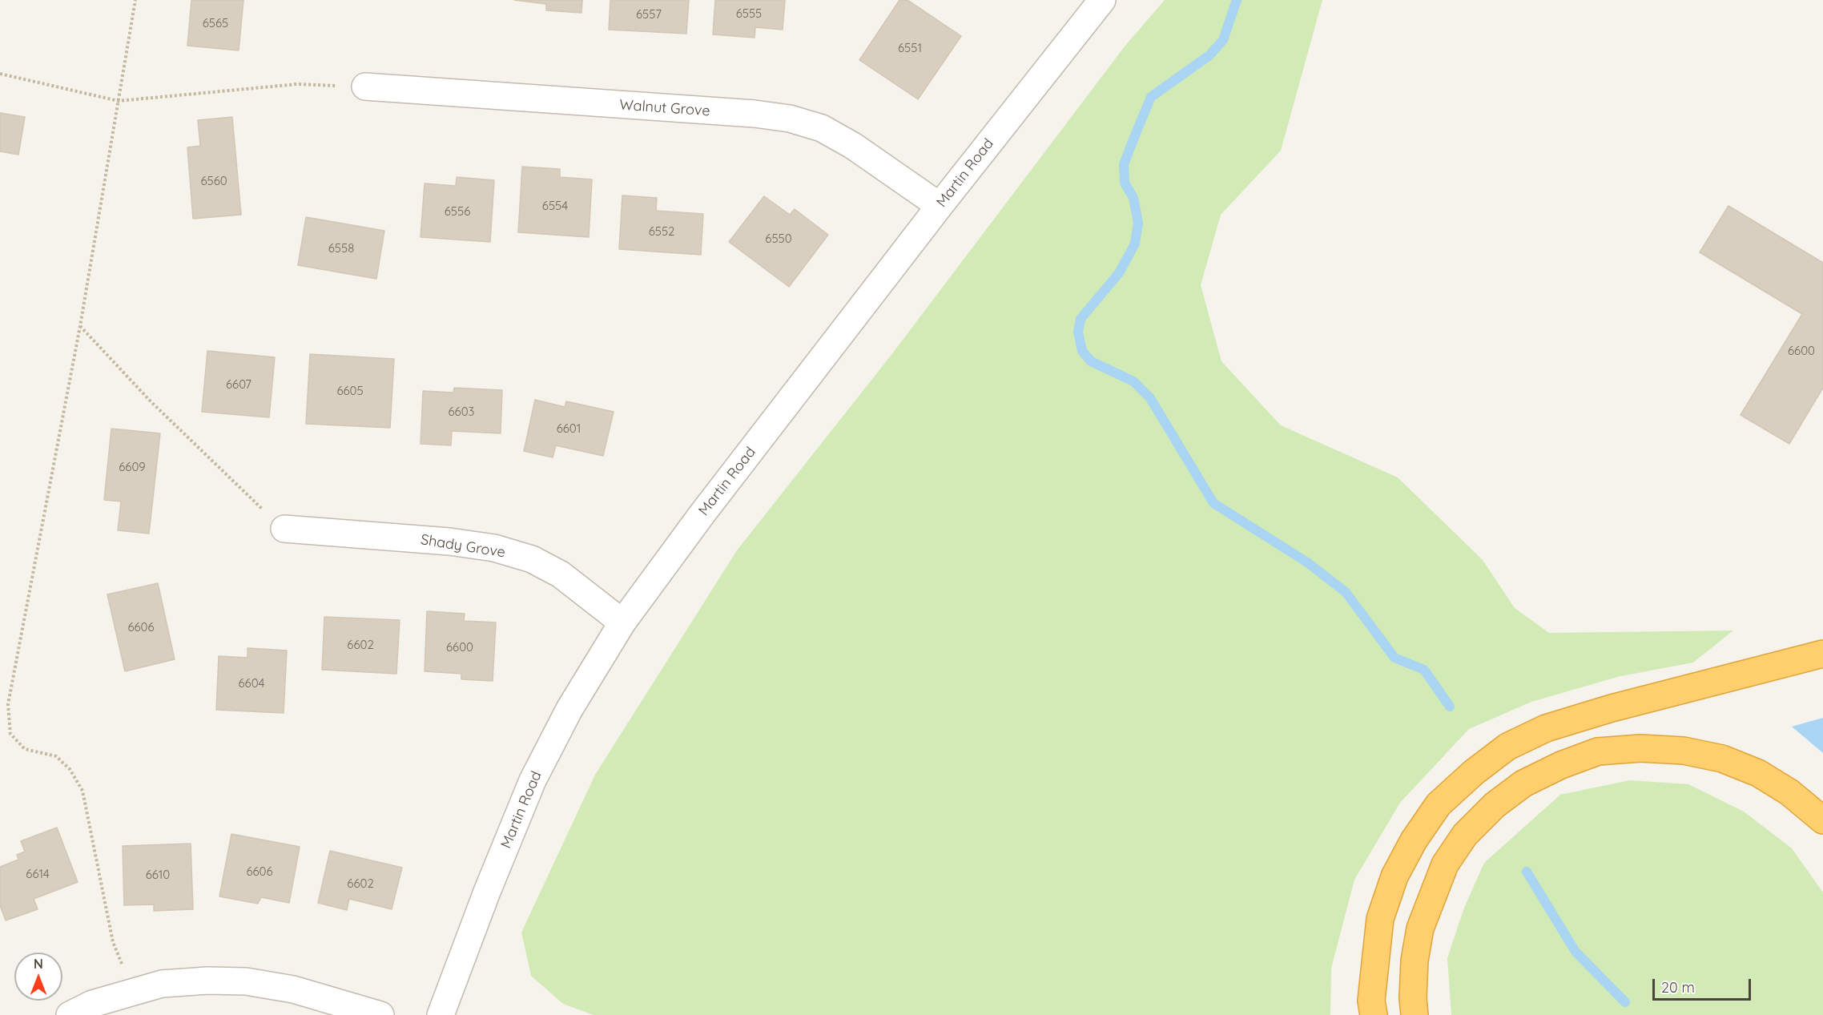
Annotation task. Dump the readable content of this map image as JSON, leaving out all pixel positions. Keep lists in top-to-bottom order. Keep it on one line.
{"streets":{"street":["Walnut Grove","Martin Road","Shady Grove"]},"crossings":[["Walnut Grove","Martin Road"],["Martin Road","Shady Grove"]],"house_numbers":["6555","6557","6565","6551","6560","6554","6556","6552","6550","6558","6600","6607","6605","6603","6601","6609","6606","6602","6600","6604","6606","6614","6610","6602"],"scale_bar":"20 m","north":"top"}
